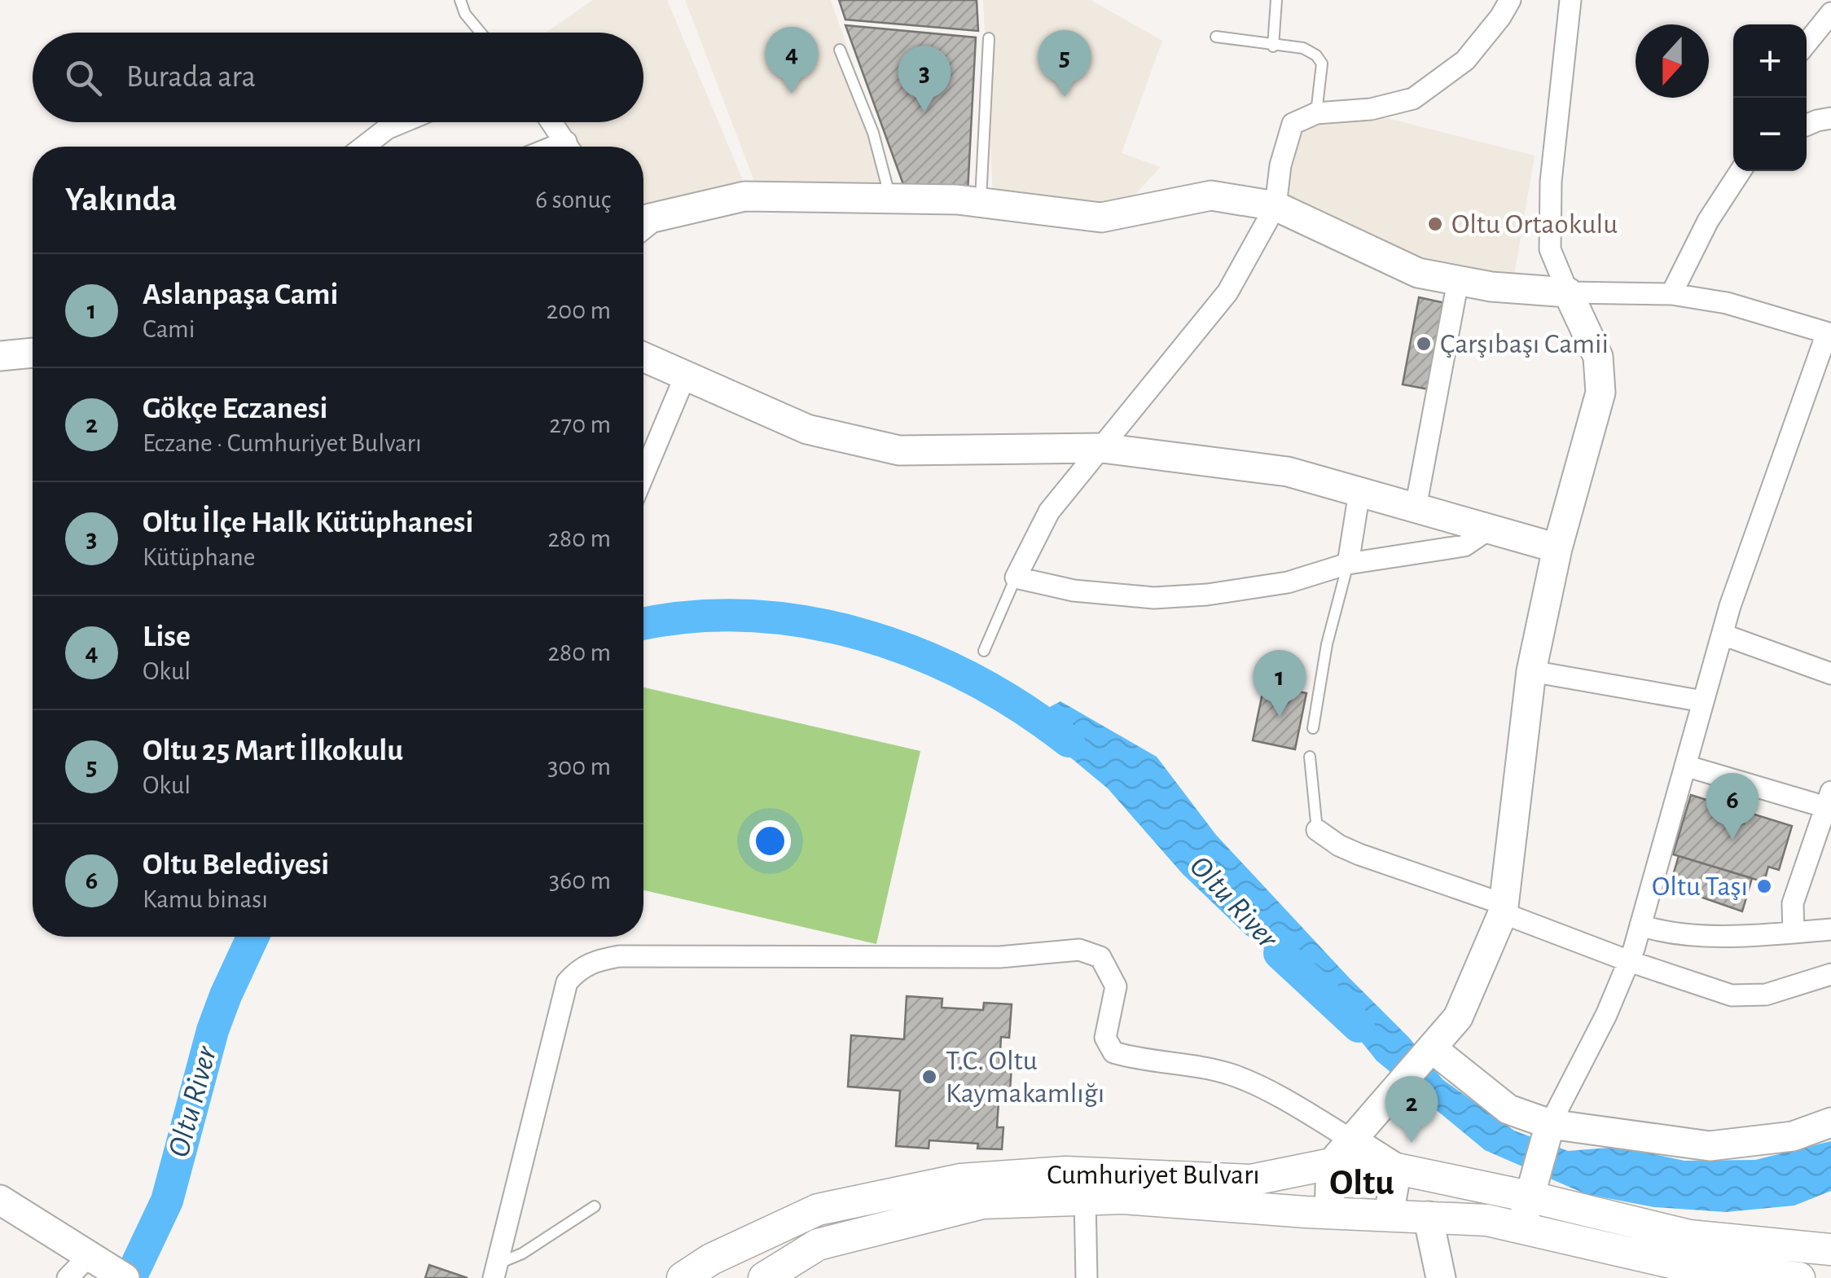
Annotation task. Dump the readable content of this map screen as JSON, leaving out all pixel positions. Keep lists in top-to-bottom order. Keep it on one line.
{"streets":{"main road":["Cumhuriyet Bulvarı"]},"districts":["Oltu"],"water":["Oltu River"],"places":["Oltu Ortaokulu","Çarşıbaşı Camii","Oltu Taşı","T.C. Oltu Kaymakamlığı"],"north":"bottom","page":{"map_buttons":["+","−"],"pins":["4","5","3","1","6","2"],"search":"Burada ara","heading":["Yakında","6 sonuç"],"list":[{"mark":"1","name":"Aslanpaşa Cami","note":"Cami","value":"200 m"},{"mark":"2","name":"Gökçe Eczanesi","note":"Eczane · Cumhuriyet Bulvarı","value":"270 m"},{"mark":"3","name":"Oltu İlçe Halk Kütüphanesi","note":"Kütüphane","value":"280 m"},{"mark":"4","name":"Lise","note":"Okul","value":"280 m"},{"mark":"5","name":"Oltu 25 Mart İlkokulu","note":"Okul","value":"300 m"},{"mark":"6","name":"Oltu Belediyesi","note":"Kamu binası","value":"360 m"}]}}
